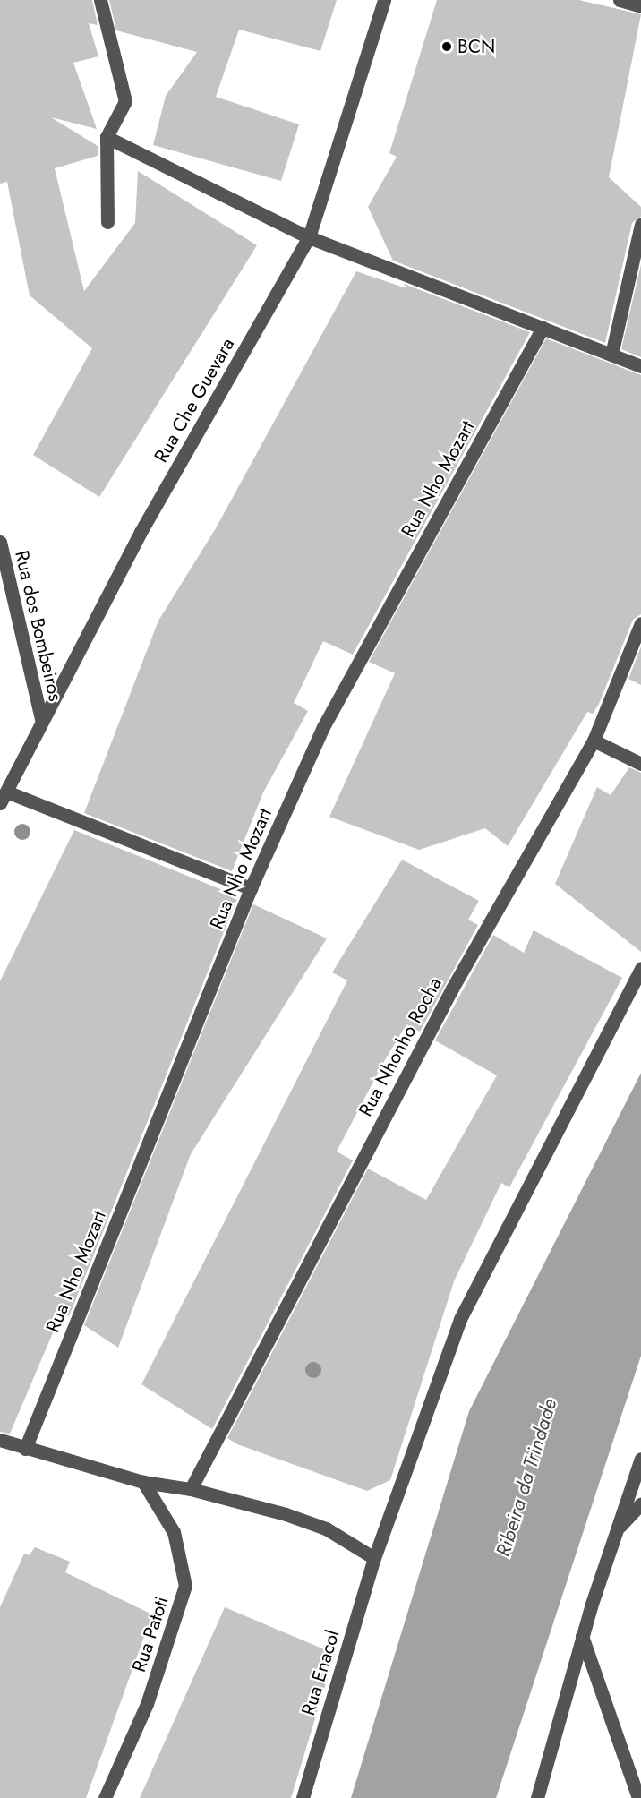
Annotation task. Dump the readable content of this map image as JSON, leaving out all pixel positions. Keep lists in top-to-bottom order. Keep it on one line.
{"streets":{"street":["Rua Che Guevara","Rua Nho Mozart","Rua dos Bombeiros","Rua Nhonho Rocha","Rua Patoti","Rua Enacol"]},"crossings":[["Rua Che Guevara","Rua dos Bombeiros"]],"water":["Ribeira da Trindade"],"places":["BCN"]}
